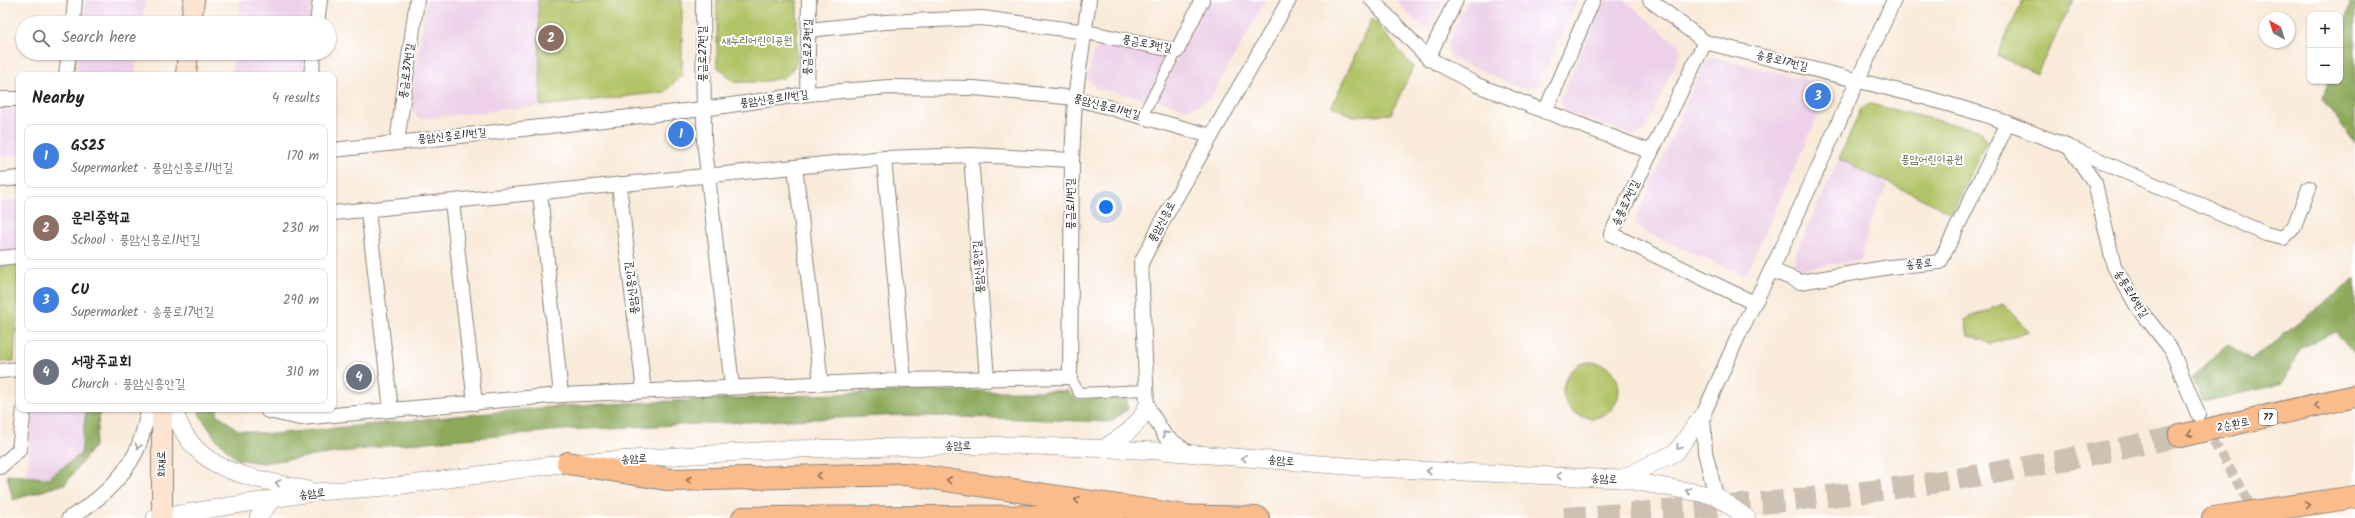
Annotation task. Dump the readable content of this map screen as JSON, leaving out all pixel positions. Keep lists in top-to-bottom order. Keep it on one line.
{"streets":{"highway":["77","2순환로"],"main road":["회재로"],"street":["풍금로3번길","풍금로23번길","풍금로27번길","송풍로17번길","풍금로37번길","풍암신흥로11번길","송풍로7번길","풍금로11번길","풍암신흥로","송풍로","풍암신흥안길","송풍로16번길","송암로"]},"crossings":[["풍금로3번길","풍금로11번길"],["풍금로23번길","풍암신흥로11번길"],["풍금로27번길","풍암신흥로11번길"],["풍금로37번길","풍암신흥로11번길"],["풍암신흥로11번길","풍금로11번길"],["풍암신흥로11번길","풍암신흥로"],["풍암신흥로","송암로"],["송암로","회재로"]],"parks":["새누리어린이공원","풍암어린이공원"],"north":"top left","page":{"map_buttons":["+","−"],"search":"Search here","pins":["2","3","1","4"],"heading":["Nearby","4 results"],"list":[{"mark":"1","name":"GS25","note":"Supermarket · 풍암신흥로11번길","value":"170 m"},{"mark":"2","name":"운리중학교","note":"School · 풍암신흥로11번길","value":"230 m"},{"mark":"3","name":"CU","note":"Supermarket · 송풍로17번길","value":"290 m"},{"mark":"4","name":"서광주교회","note":"Church · 풍암신흥안길","value":"310 m"}]}}
